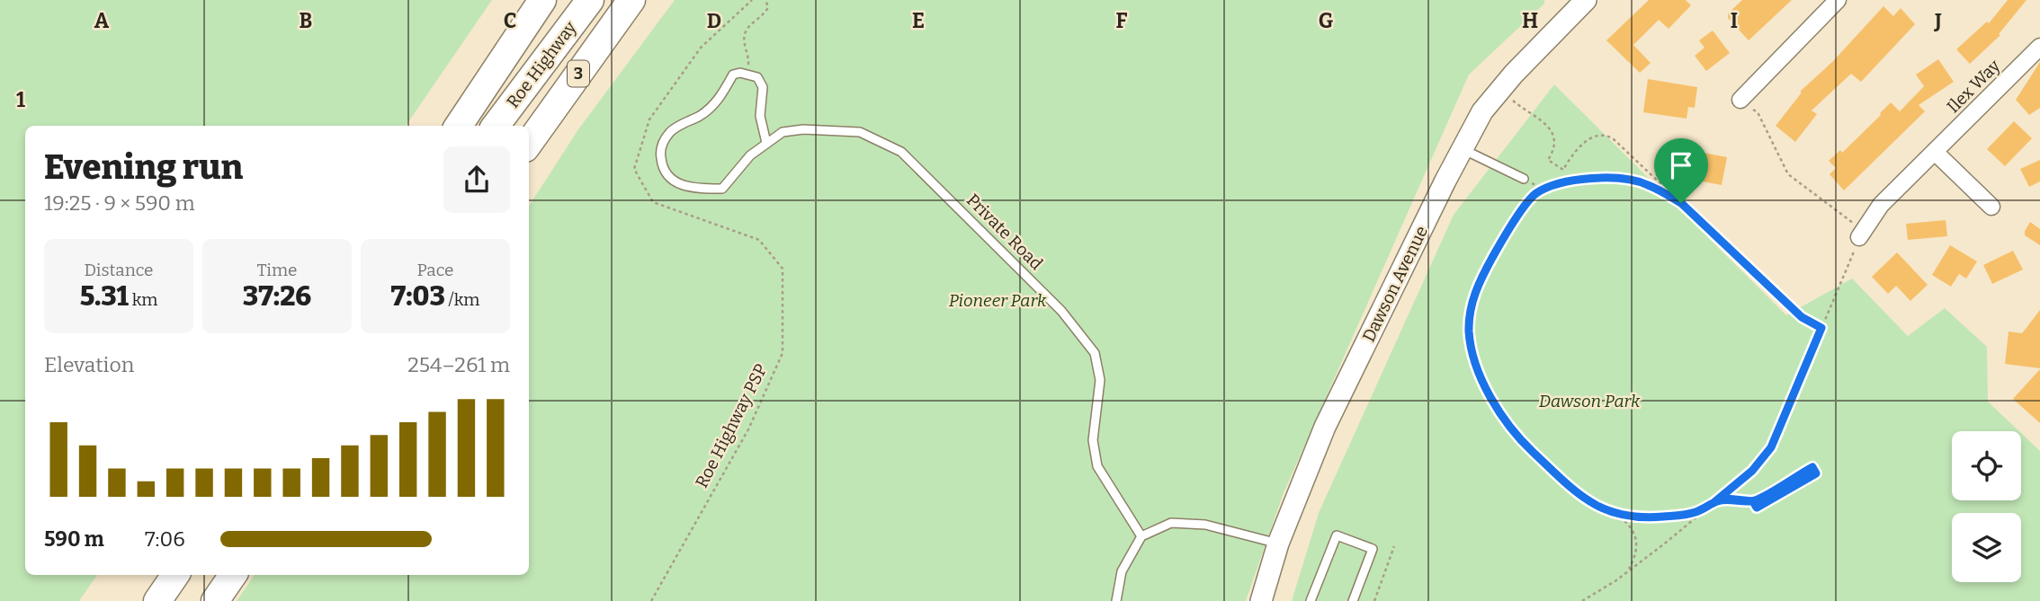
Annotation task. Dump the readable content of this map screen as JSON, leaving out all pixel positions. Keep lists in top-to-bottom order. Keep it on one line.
{"streets":{"highway":["Roe Highway","3"],"main road":["Dawson Avenue"],"street":["Ilex Way"],"lane":["Private Road"],"path":["Roe Highway PSP"]},"parks":["Pioneer Park","Dawson Park"],"page":{"heading":["Evening run","19:25 · 9 × 590 m"],"stats":[["Distance","5.31 km"],["Time","37:26"],["Pace","7:03 /km"]],"chart":["Elevation","254–261 m"],"list":[{"name":"590 m","note":"7:06"}]},"grid":{"columns":["A","B","C","D","E","F","G","H","I","J"],"rows":["1"]}}
